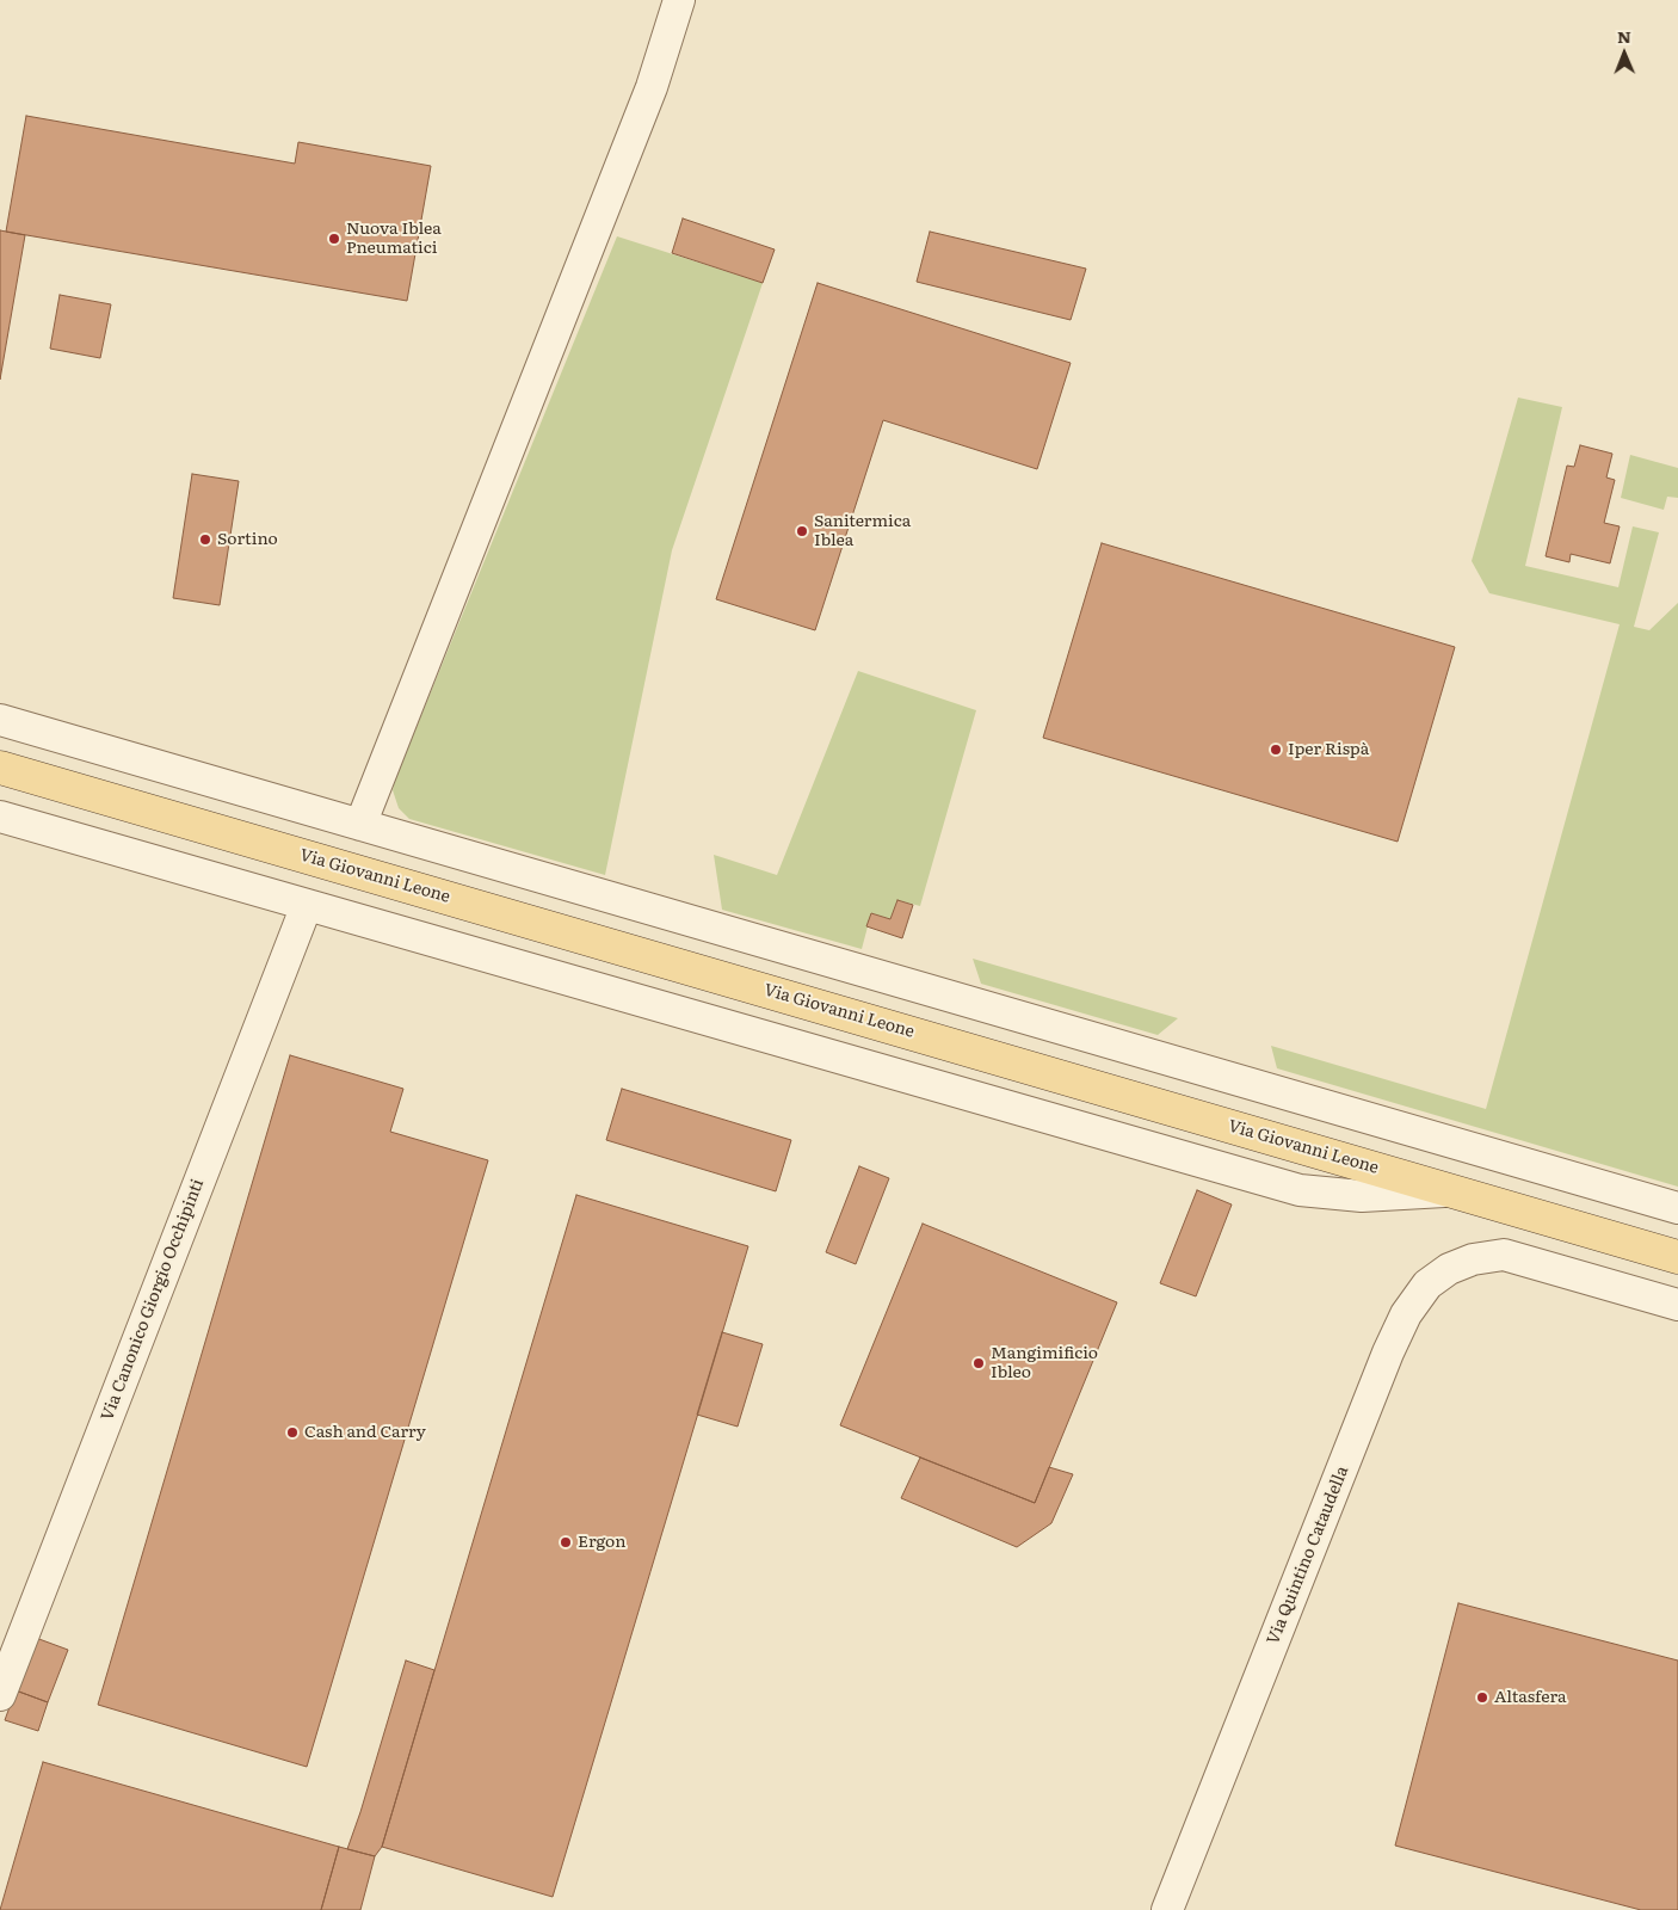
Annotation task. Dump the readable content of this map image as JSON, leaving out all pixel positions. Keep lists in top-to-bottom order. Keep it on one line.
{"streets":{"main road":["Via Giovanni Leone"],"street":["Via Canonico Giorgio Occhipinti","Via Quintino Cataudella"]},"places":["Nuova Iblea Pneumatici","Sanitermica Iblea","Sortino","Iper Rispà","Mangimificio Ibleo","Cash and Carry","Ergon","Altasfera"],"north":"top"}
